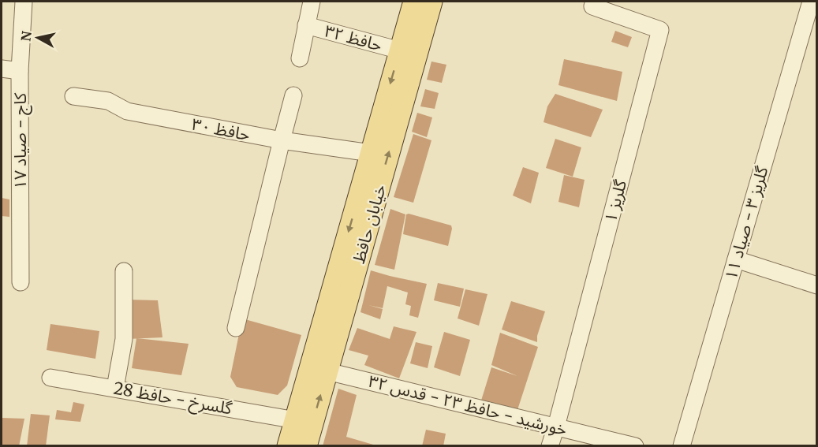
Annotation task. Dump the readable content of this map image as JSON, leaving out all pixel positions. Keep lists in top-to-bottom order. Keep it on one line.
{"streets":{"main road":["خیابان حافظ"],"street":["حافظ ۳۲","حافظ ۳۰","کاج - صیاد ۱۷","گلریز ۱","گلریز ۳ - صیاد ۱۱","گلسرخ - حافظ 28","خورشید - حافظ ۲۳ - قدس ۳۲"]},"crossings":[["حافظ ۳۲","خیابان حافظ"],["حافظ ۳۰","خیابان حافظ"],["گلریز ۱","خورشید - حافظ ۲۳ - قدس ۳۲"],["خیابان حافظ","گلسرخ - حافظ 28"],["خیابان حافظ","خورشید - حافظ ۲۳ - قدس ۳۲"]],"north":"left"}
